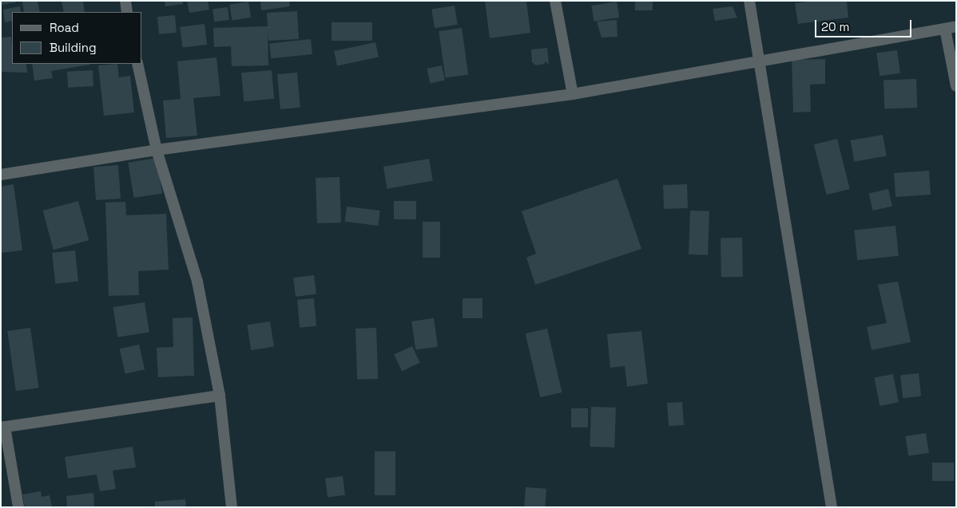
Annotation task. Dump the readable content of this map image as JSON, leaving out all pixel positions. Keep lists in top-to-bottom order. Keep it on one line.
{"legend":["Road","Building"],"scale_bar":"20 m"}
